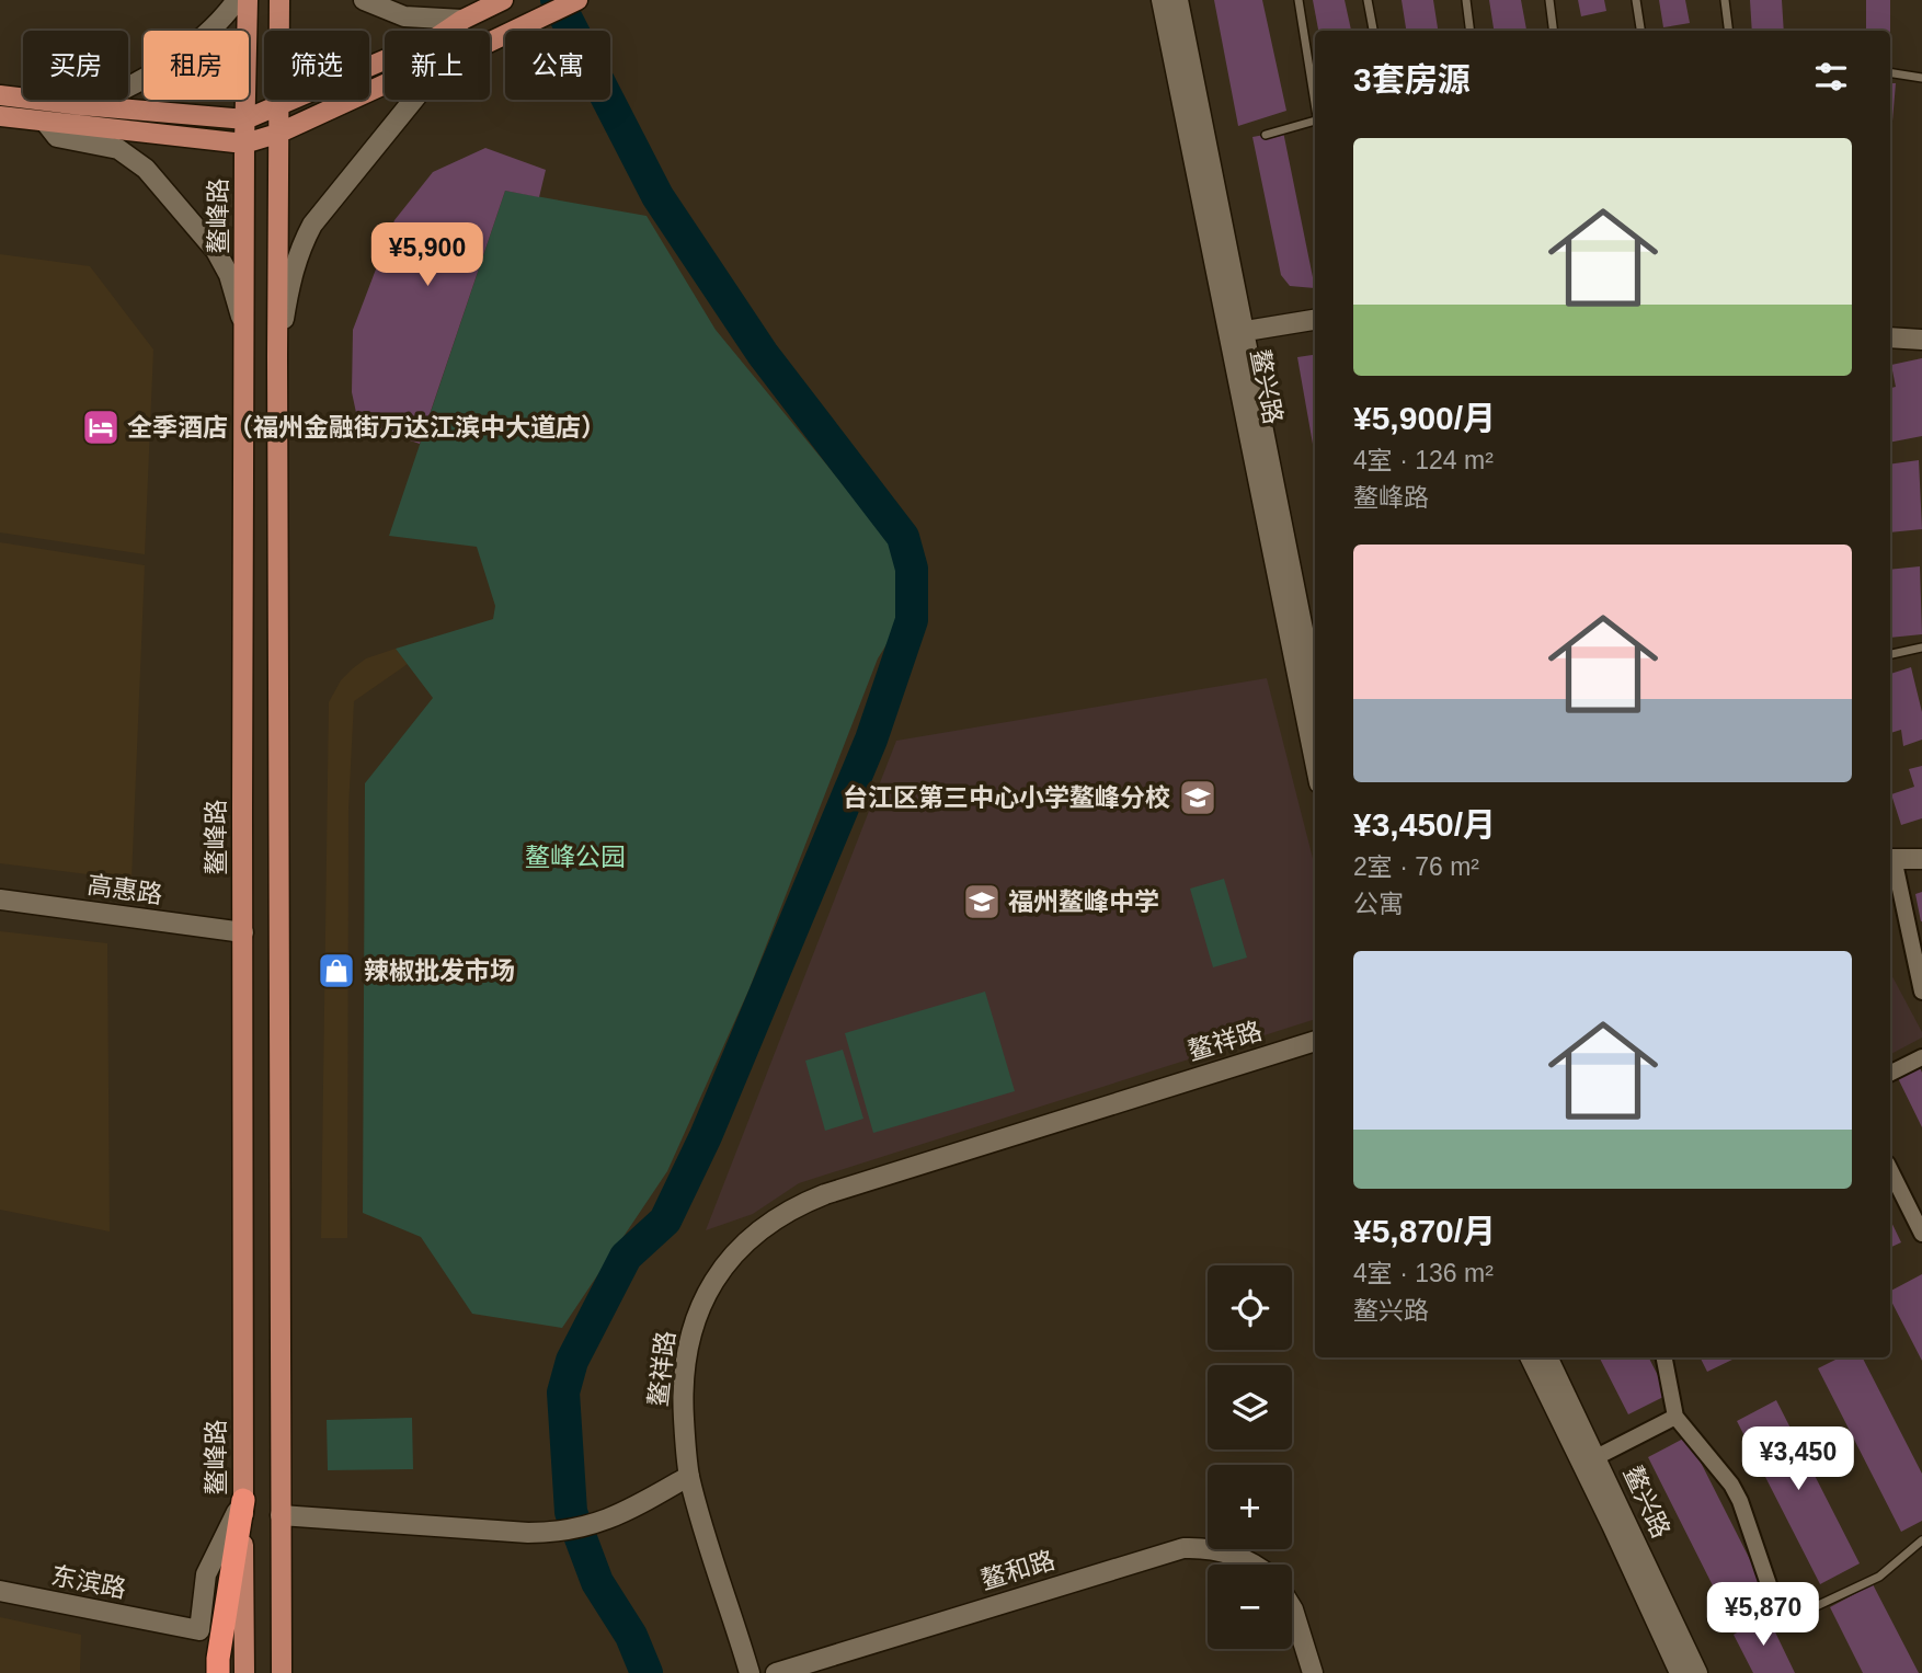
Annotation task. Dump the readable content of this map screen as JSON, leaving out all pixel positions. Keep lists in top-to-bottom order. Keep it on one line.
{"streets":{"main road":["鳌峰路","鳌兴路","高惠路","鳌祥路","鳌和路","东滨路"]},"crossings":[["鳌峰路","高惠路"],["鳌峰路","东滨路"]],"parks":["鳌峰公园"],"places":{"hotel":["全季酒店（福州金融街万达江滨中大道店）"],"school or university":["台江区第三中心小学鳌峰分校","福州鳌峰中学"],"shop":["辣椒批发市场"]},"page":{"chip":["买房","租房","筛选","新上","公寓"],"heading":"3套房源","list":[{"name":"¥5,900/月","note":"4室 · 124 m² · 鳌峰路"},{"name":"¥3,450/月","note":"2室 · 76 m² · 公寓"},{"name":"¥5,870/月","note":"4室 · 136 m² · 鳌兴路"}],"price":["¥5,900","¥3,450","¥5,870"],"map_buttons":["+","−"]}}
